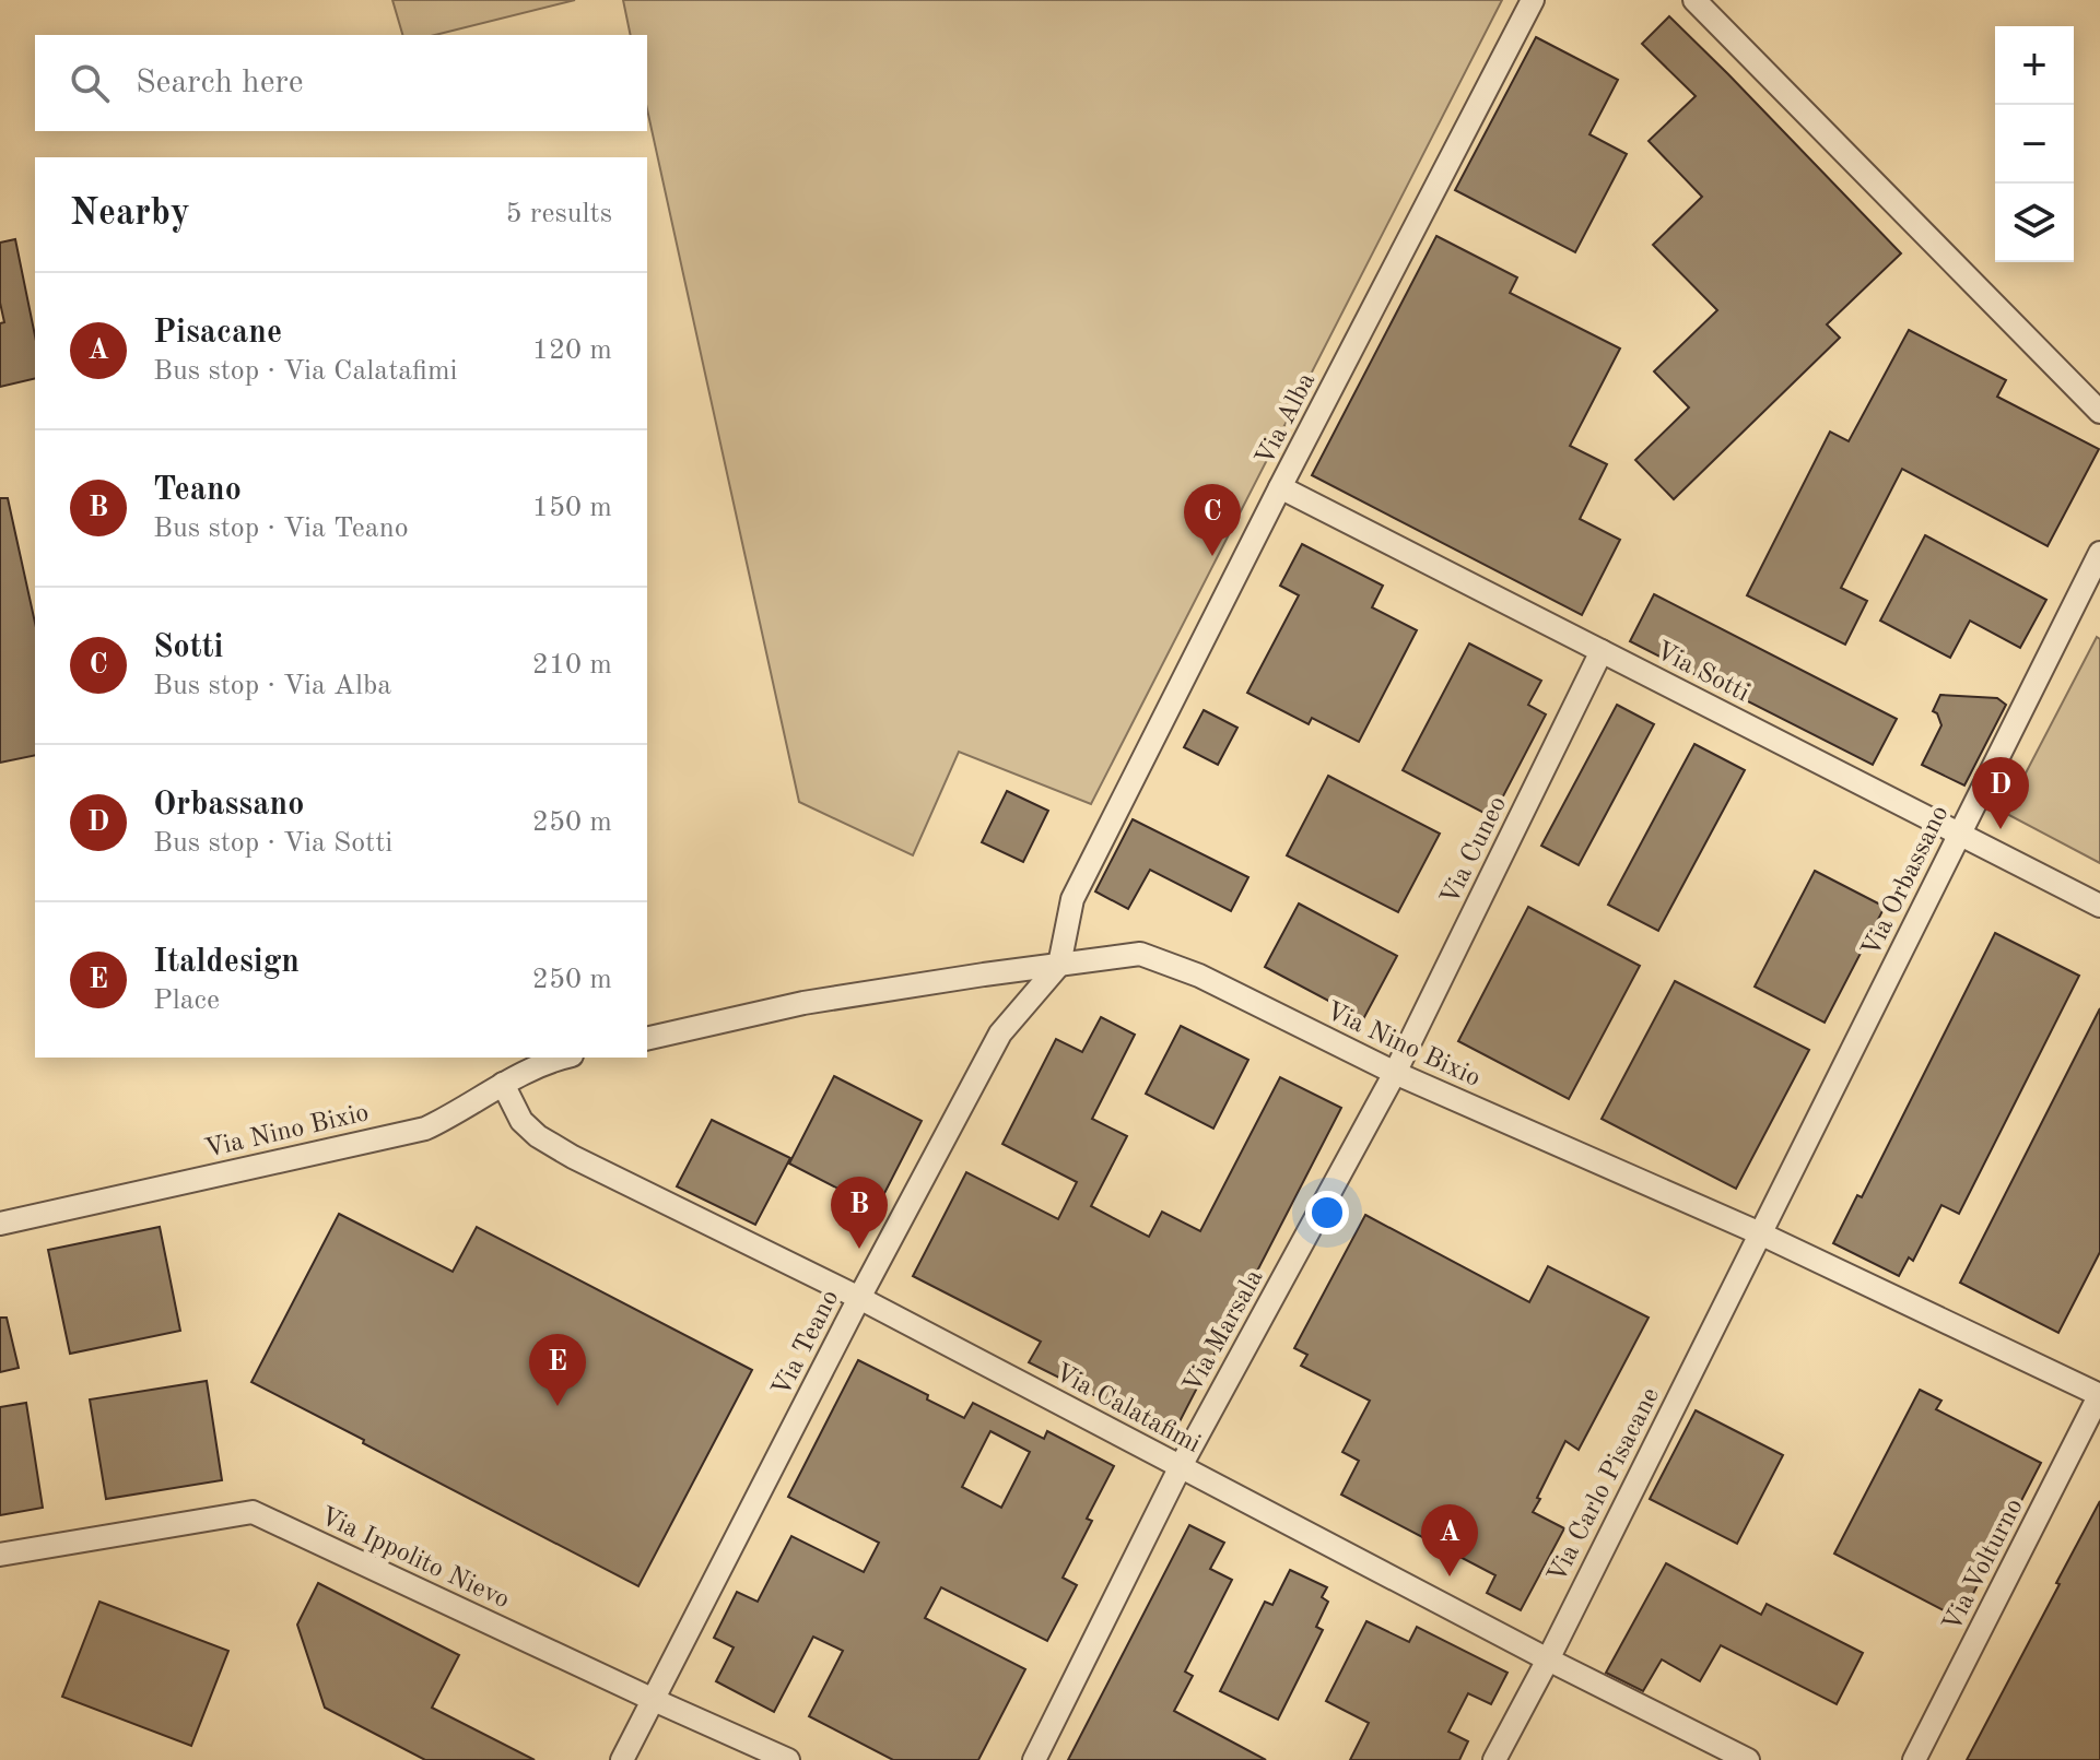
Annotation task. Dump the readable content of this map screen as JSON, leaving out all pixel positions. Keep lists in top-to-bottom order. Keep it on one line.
{"streets":{"street":["Via Alba","Via Sotti","Via Cuneo","Via Orbassano","Via Nino Bixio","Via Marsala","Via Teano","Via Calatafimi","Via Carlo Pisacane","Via Ippolito Nievo","Via Volturno"]},"crossings":[["Via Alba","Via Sotti"],["Via Alba","Via Nino Bixio"],["Via Alba","Via Teano"],["Via Sotti","Via Cuneo"],["Via Sotti","Via Orbassano"],["Via Cuneo","Via Nino Bixio"],["Via Cuneo","Via Marsala"],["Via Orbassano","Via Nino Bixio"],["Via Orbassano","Via Carlo Pisacane"],["Via Nino Bixio","Via Marsala"],["Via Nino Bixio","Via Teano"],["Via Nino Bixio","Via Calatafimi"],["Via Nino Bixio","Via Carlo Pisacane"],["Via Nino Bixio","Via Volturno"],["Via Marsala","Via Calatafimi"],["Via Teano","Via Calatafimi"],["Via Teano","Via Ippolito Nievo"],["Via Calatafimi","Via Carlo Pisacane"]],"page":{"map_buttons":["+","−"],"search":"Search here","heading":["Nearby","5 results"],"list":[{"mark":"A","name":"Pisacane","note":"Bus stop · Via Calatafimi","value":"120 m"},{"mark":"B","name":"Teano","note":"Bus stop · Via Teano","value":"150 m"},{"mark":"C","name":"Sotti","note":"Bus stop · Via Alba","value":"210 m"},{"mark":"D","name":"Orbassano","note":"Bus stop · Via Sotti","value":"250 m"},{"mark":"E","name":"Italdesign","note":"Place","value":"250 m"}],"pins":["C","D","B","E","A"]}}
